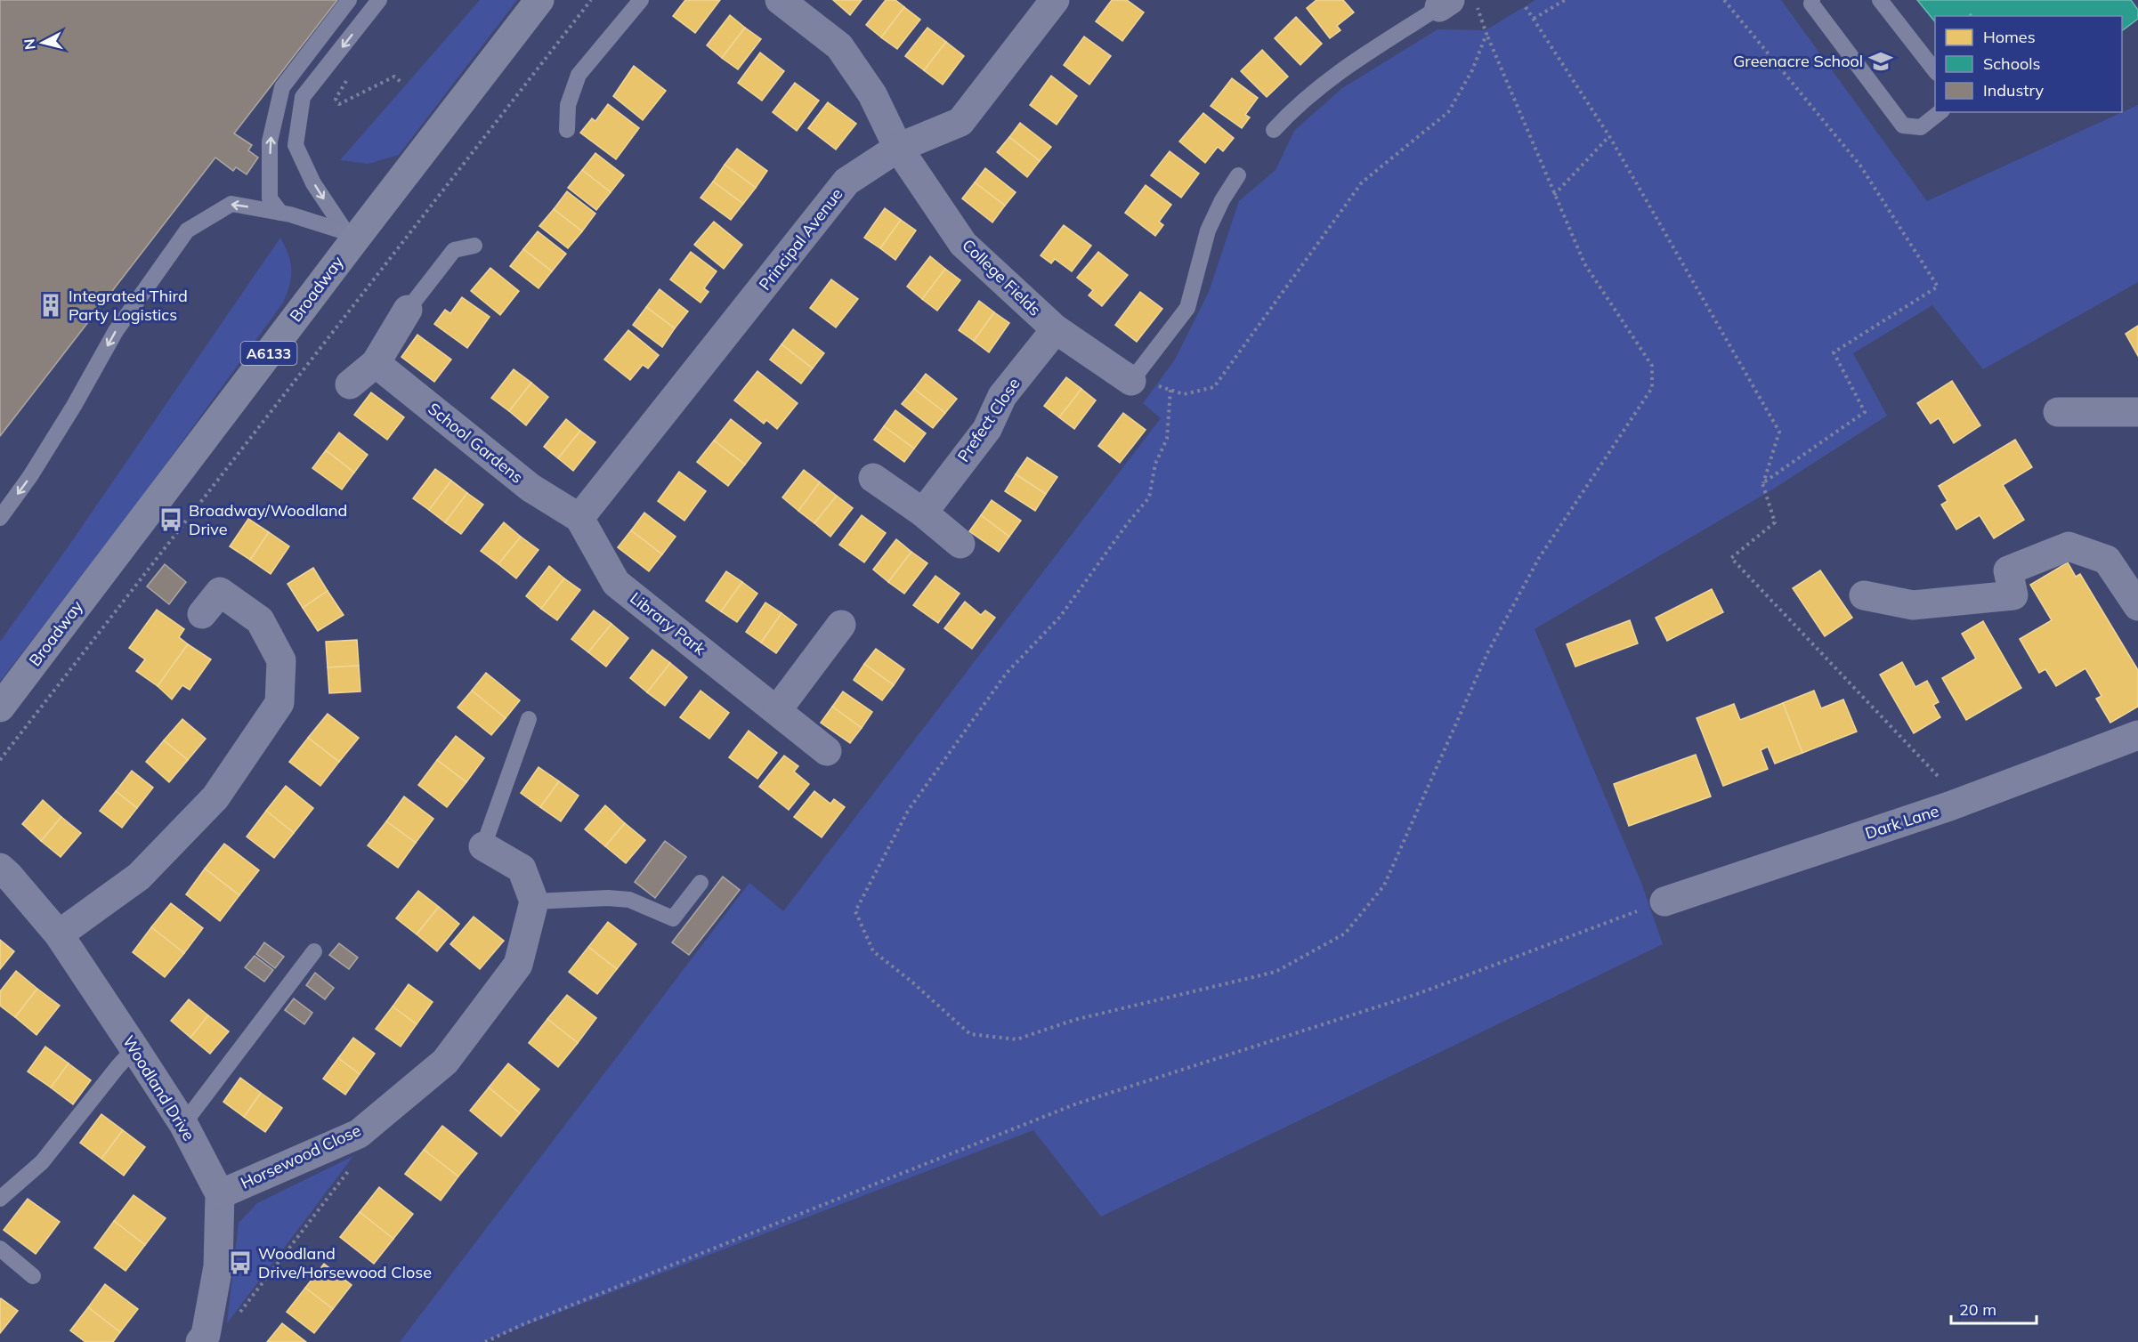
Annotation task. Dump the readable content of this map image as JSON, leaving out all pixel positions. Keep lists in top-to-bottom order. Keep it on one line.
{"streets":{"highway":["Broadway","A6133"],"street":["Principal Avenue","College Fields","Prefect Close","School Gardens","Library Park","Dark Lane","Woodland Drive","Horsewood Close"]},"crossings":[["Principal Avenue","College Fields"],["Principal Avenue","School Gardens"],["Principal Avenue","Library Park"],["College Fields","Prefect Close"],["School Gardens","Library Park"],["Woodland Drive","Horsewood Close"]],"places":{"school or university":["Greenacre School"],"building":["Integrated Third Party Logistics"],"bus stop":["Broadway/Woodland Drive","Woodland Drive/Horsewood Close"]},"legend":["Homes","Schools","Industry"],"scale_bar":"20 m","north":"left"}
